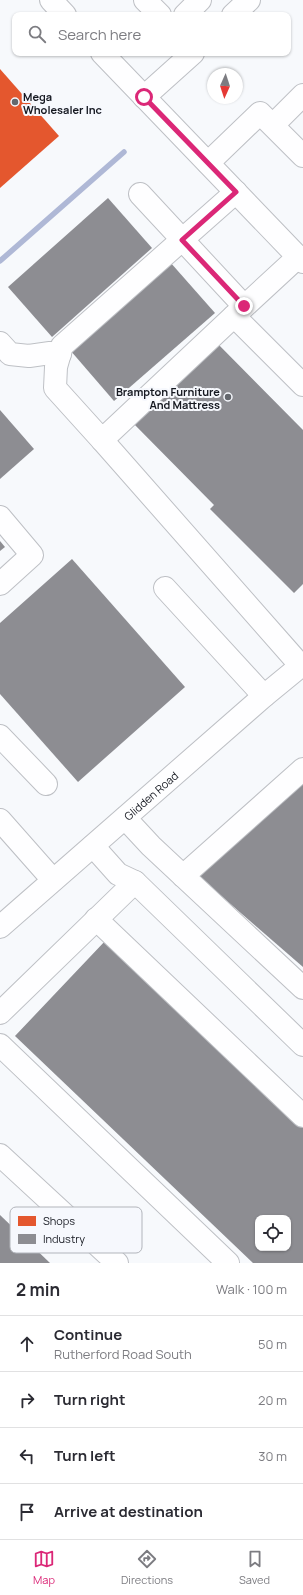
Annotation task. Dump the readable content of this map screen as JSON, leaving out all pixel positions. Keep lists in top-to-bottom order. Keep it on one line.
{"streets":{"street":["Glidden Road"]},"places":["Mega Wholesaler Inc","Brampton Furniture And Mattress"],"legend":["Shops","Industry"],"north":"bottom","page":{"search":"Search here","heading":["2 min","Walk · 100 m"],"list":[["Continue","Rutherford Road South","50 m"],["Turn right","20 m"],["Turn left","30 m"],"Arrive at destination"],"nav":["Map","Directions","Saved"]}}
